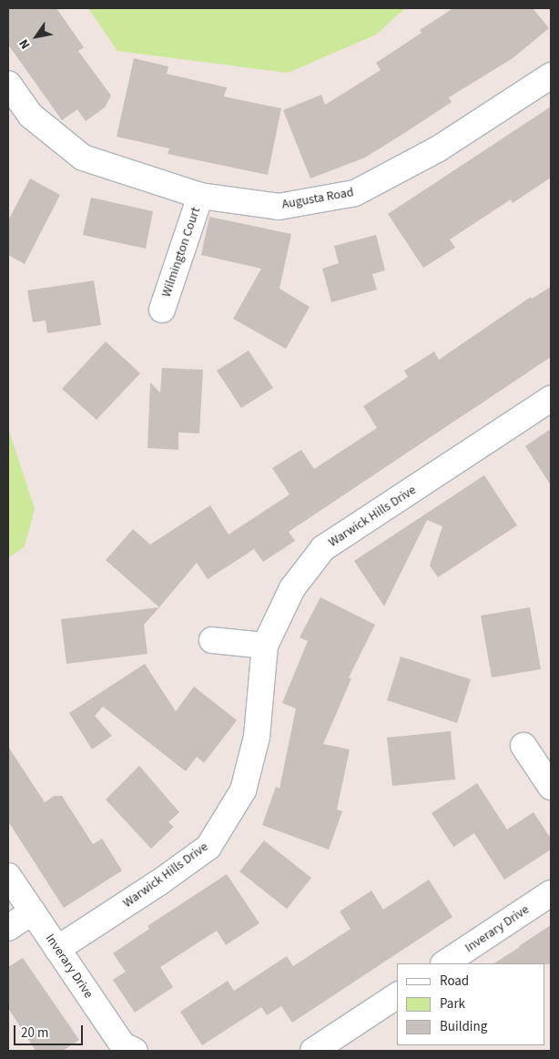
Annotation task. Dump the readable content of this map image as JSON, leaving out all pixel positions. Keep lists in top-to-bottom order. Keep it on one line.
{"streets":{"street":["Augusta Road","Wilmington Court","Warwick Hills Drive","Inverary Drive"]},"crossings":[["Augusta Road","Wilmington Court"],["Warwick Hills Drive","Inverary Drive"]],"legend":["Road","Park","Building"],"scale_bar":"20 m","north":"bottom left"}
